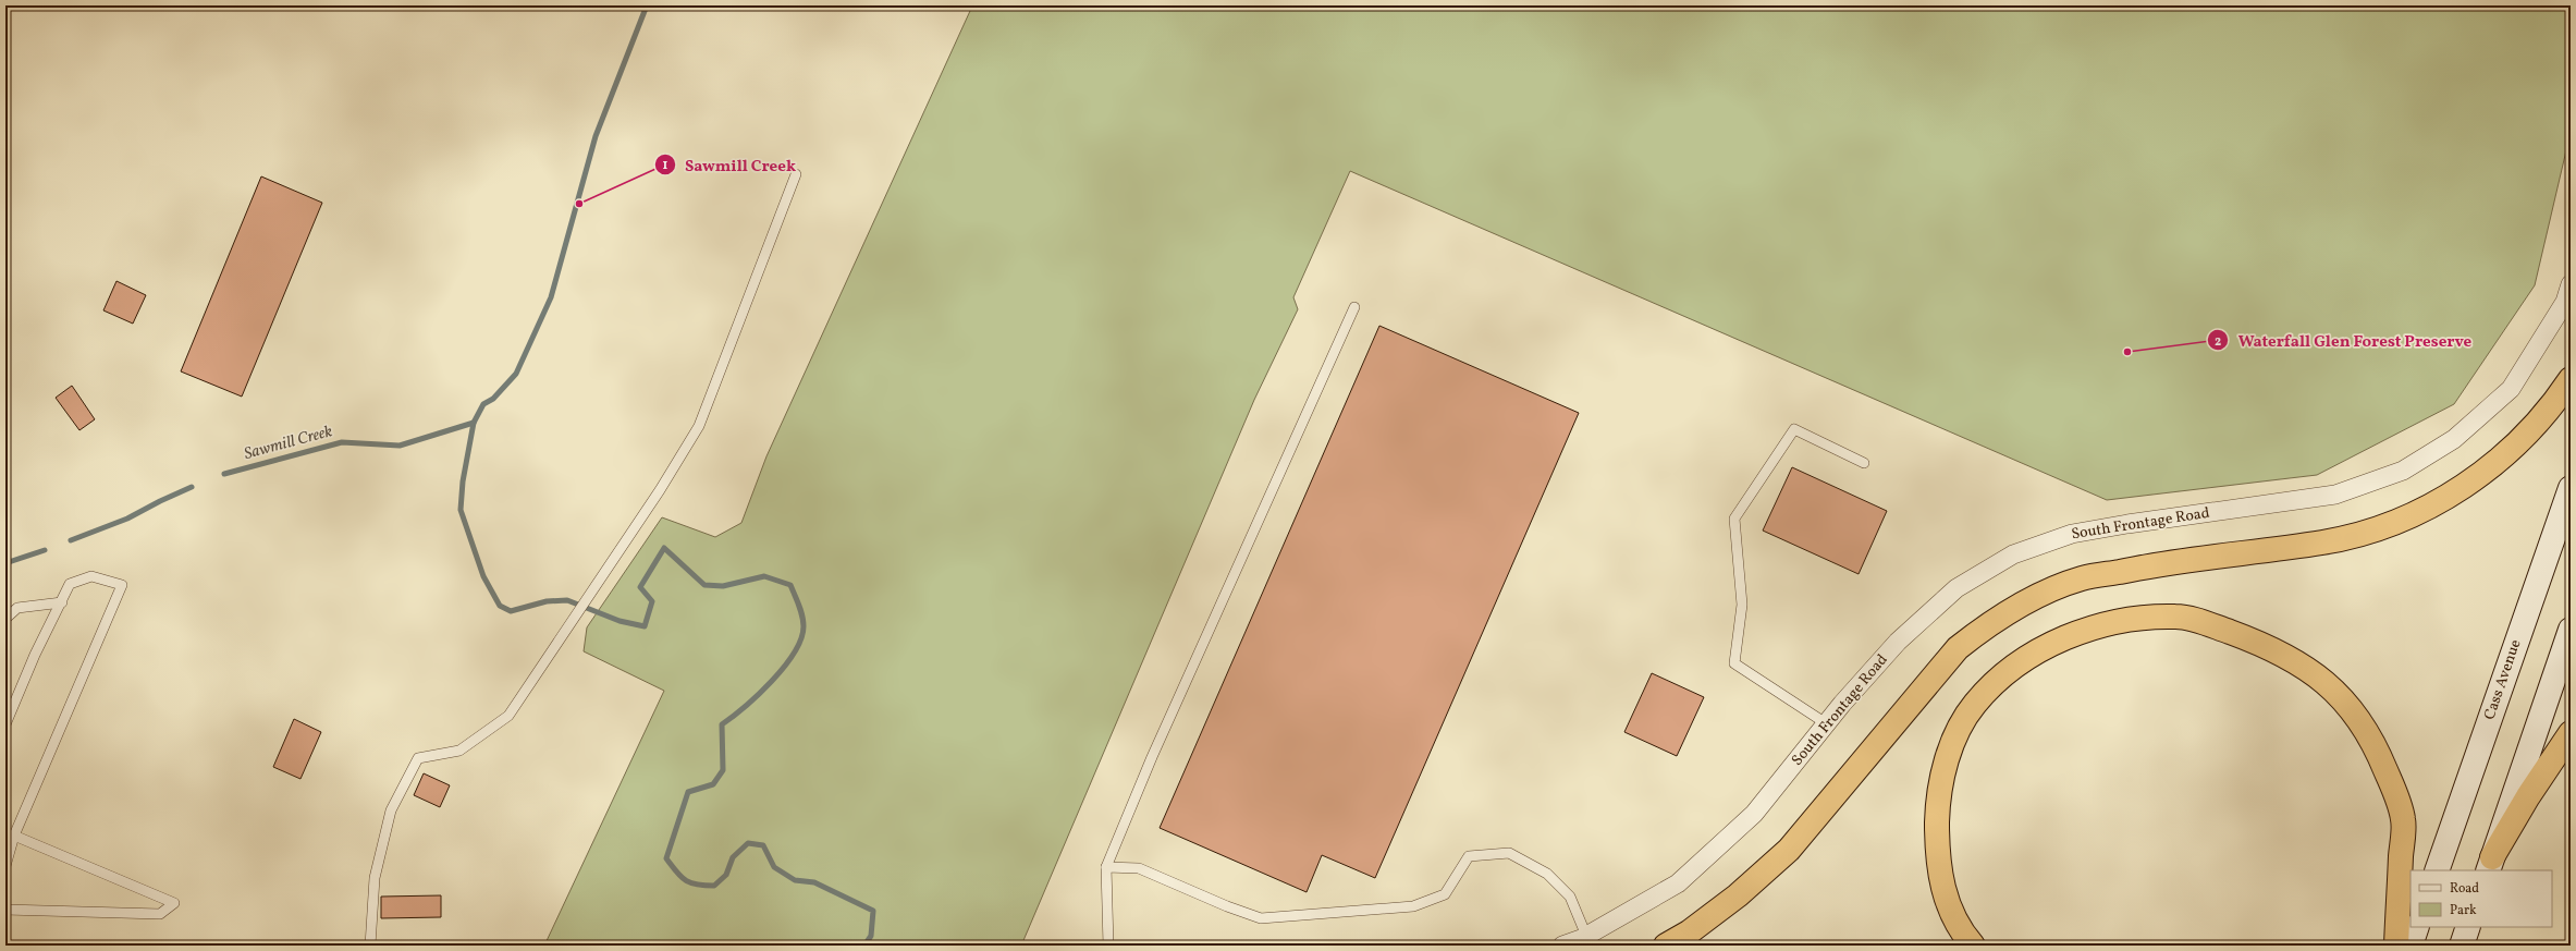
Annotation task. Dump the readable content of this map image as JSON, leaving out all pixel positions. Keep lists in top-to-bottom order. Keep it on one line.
{"streets":{"main road":["Cass Avenue"],"street":["South Frontage Road"]},"water":["Sawmill Creek"],"places":["Sawmill Creek","Waterfall Glen Forest Preserve"],"legend":["Road","Park"]}
